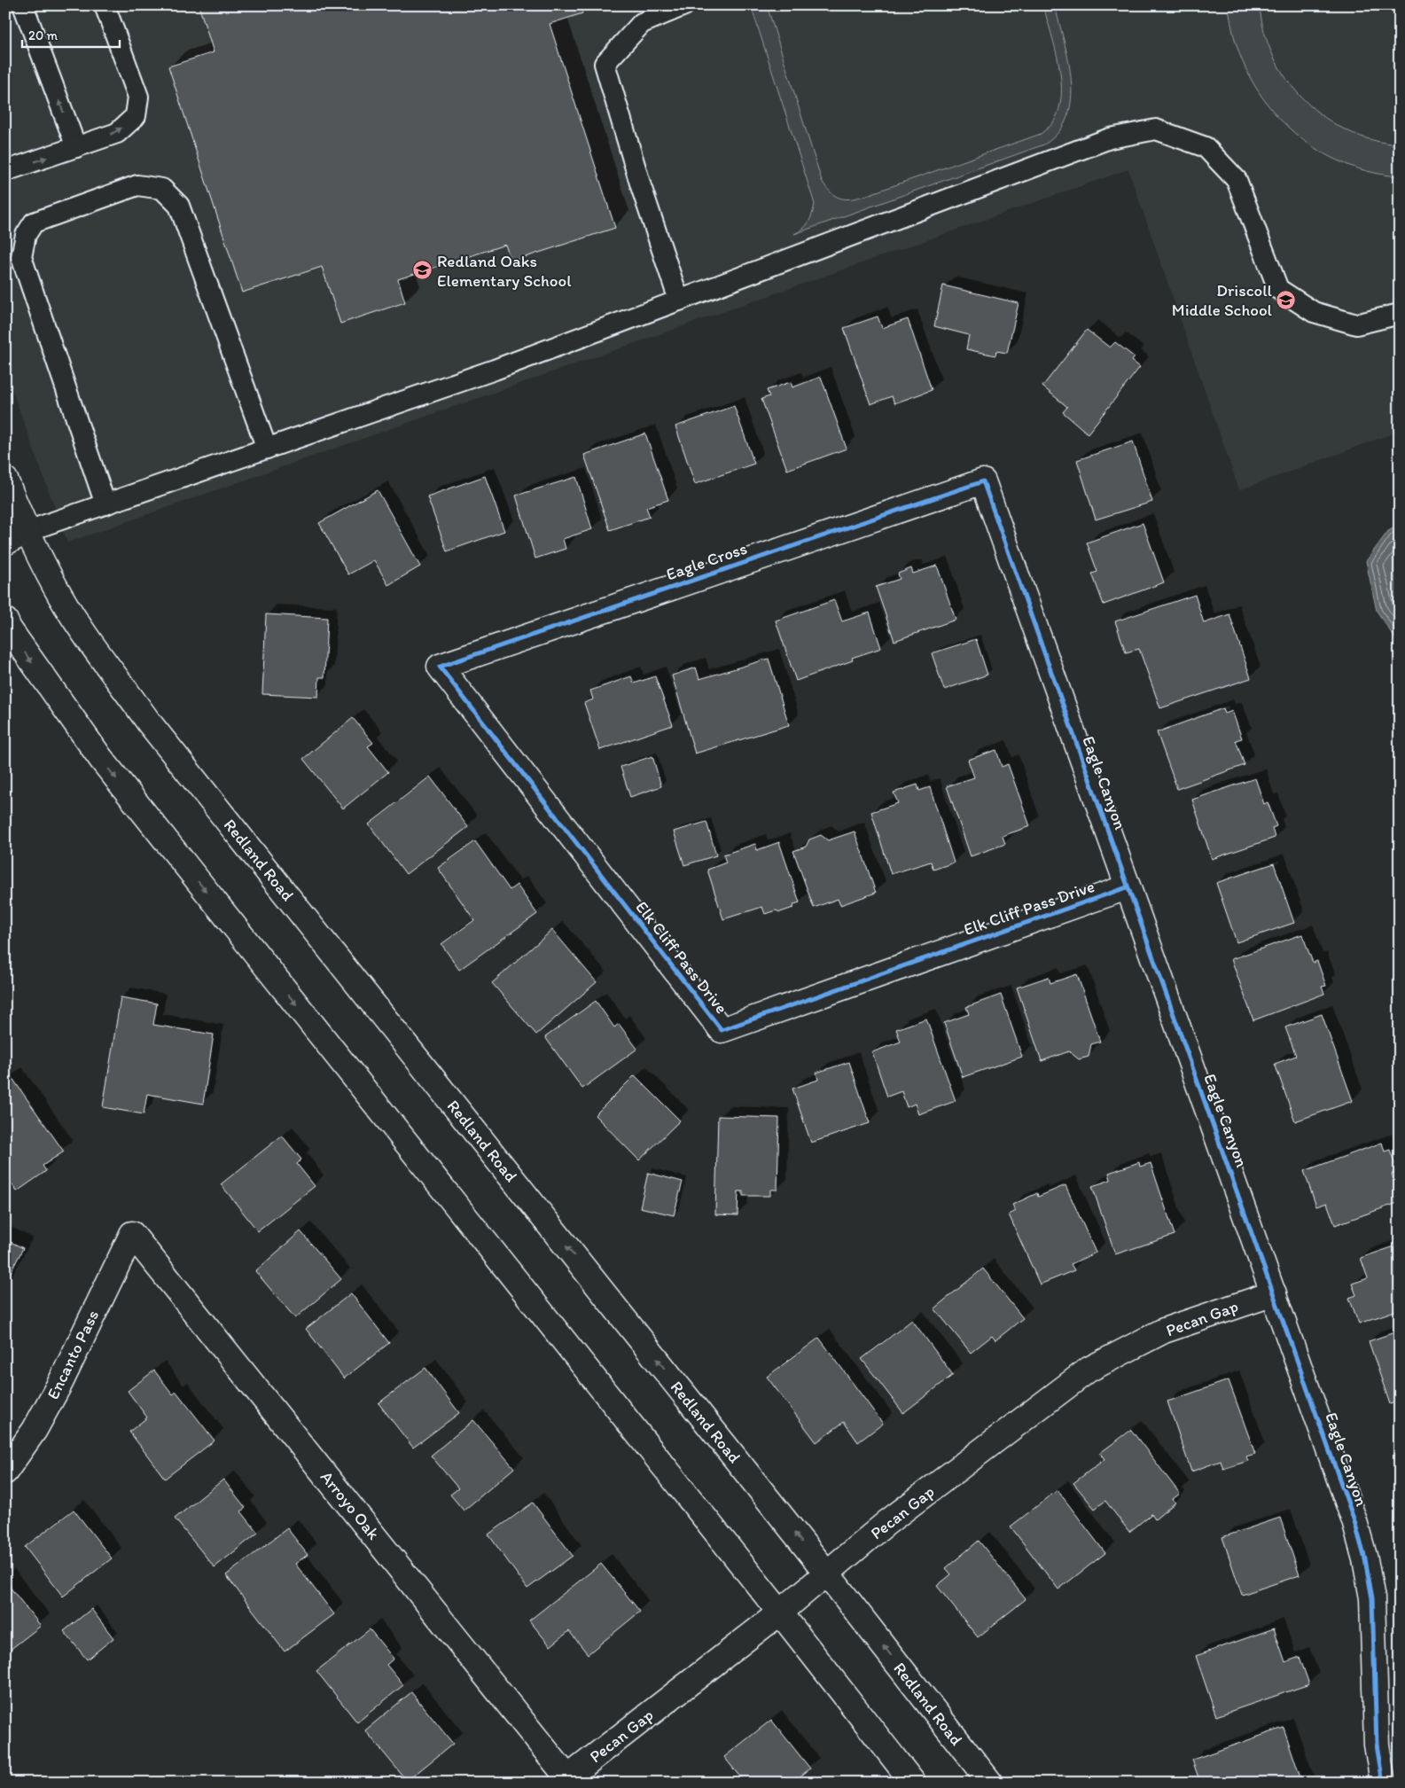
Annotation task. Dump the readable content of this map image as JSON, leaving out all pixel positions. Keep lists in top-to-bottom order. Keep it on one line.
{"streets":{"street":["Eagle Cross","Eagle Canyon","Redland Road","Elk Cliff Pass Drive","Pecan Gap","Encanto Pass","Arroyo Oak"]},"crossings":[["Eagle Cross","Eagle Canyon"],["Eagle Cross","Elk Cliff Pass Drive"],["Eagle Canyon","Elk Cliff Pass Drive"],["Eagle Canyon","Pecan Gap"],["Redland Road","Pecan Gap"],["Pecan Gap","Arroyo Oak"],["Encanto Pass","Arroyo Oak"]],"places":{"school or university":["Redland Oaks Elementary School","Driscoll Middle School"]},"scale_bar":"20 m"}
